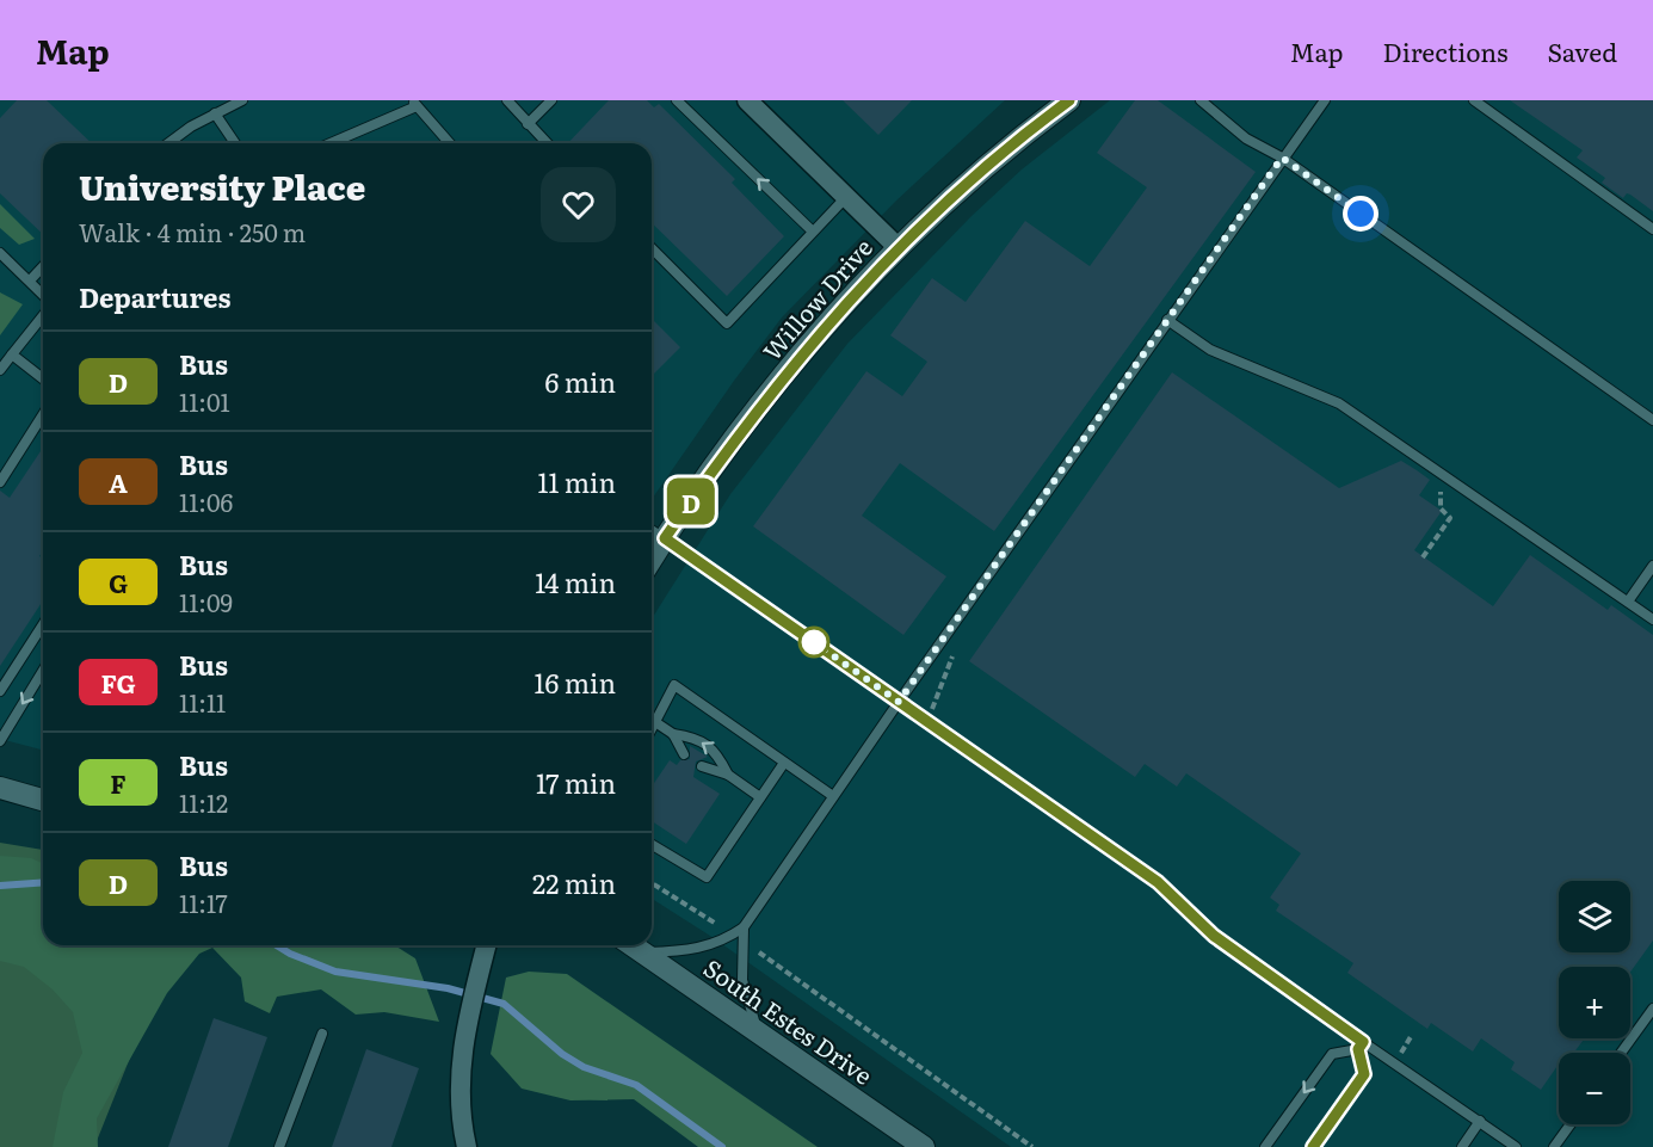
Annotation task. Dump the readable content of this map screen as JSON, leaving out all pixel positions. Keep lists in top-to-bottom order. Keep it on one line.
{"streets":{"street":["Willow Drive","South Estes Drive"]},"lines":["bus line D"],"page":{"header":"Map","nav":["Map","Directions","Saved"],"on_map":"D","heading":[["University Place","Walk · 4 min · 250 m"],"Departures"],"list":[{"mark":"D","name":"Bus","note":"11:01","value":"6 min"},{"mark":"A","name":"Bus","note":"11:06","value":"11 min"},{"mark":"G","name":"Bus","note":"11:09","value":"14 min"},{"mark":"FG","name":"Bus","note":"11:11","value":"16 min"},{"mark":"F","name":"Bus","note":"11:12","value":"17 min"},{"mark":"D","name":"Bus","note":"11:17","value":"22 min"}],"map_buttons":["+","−"]}}
